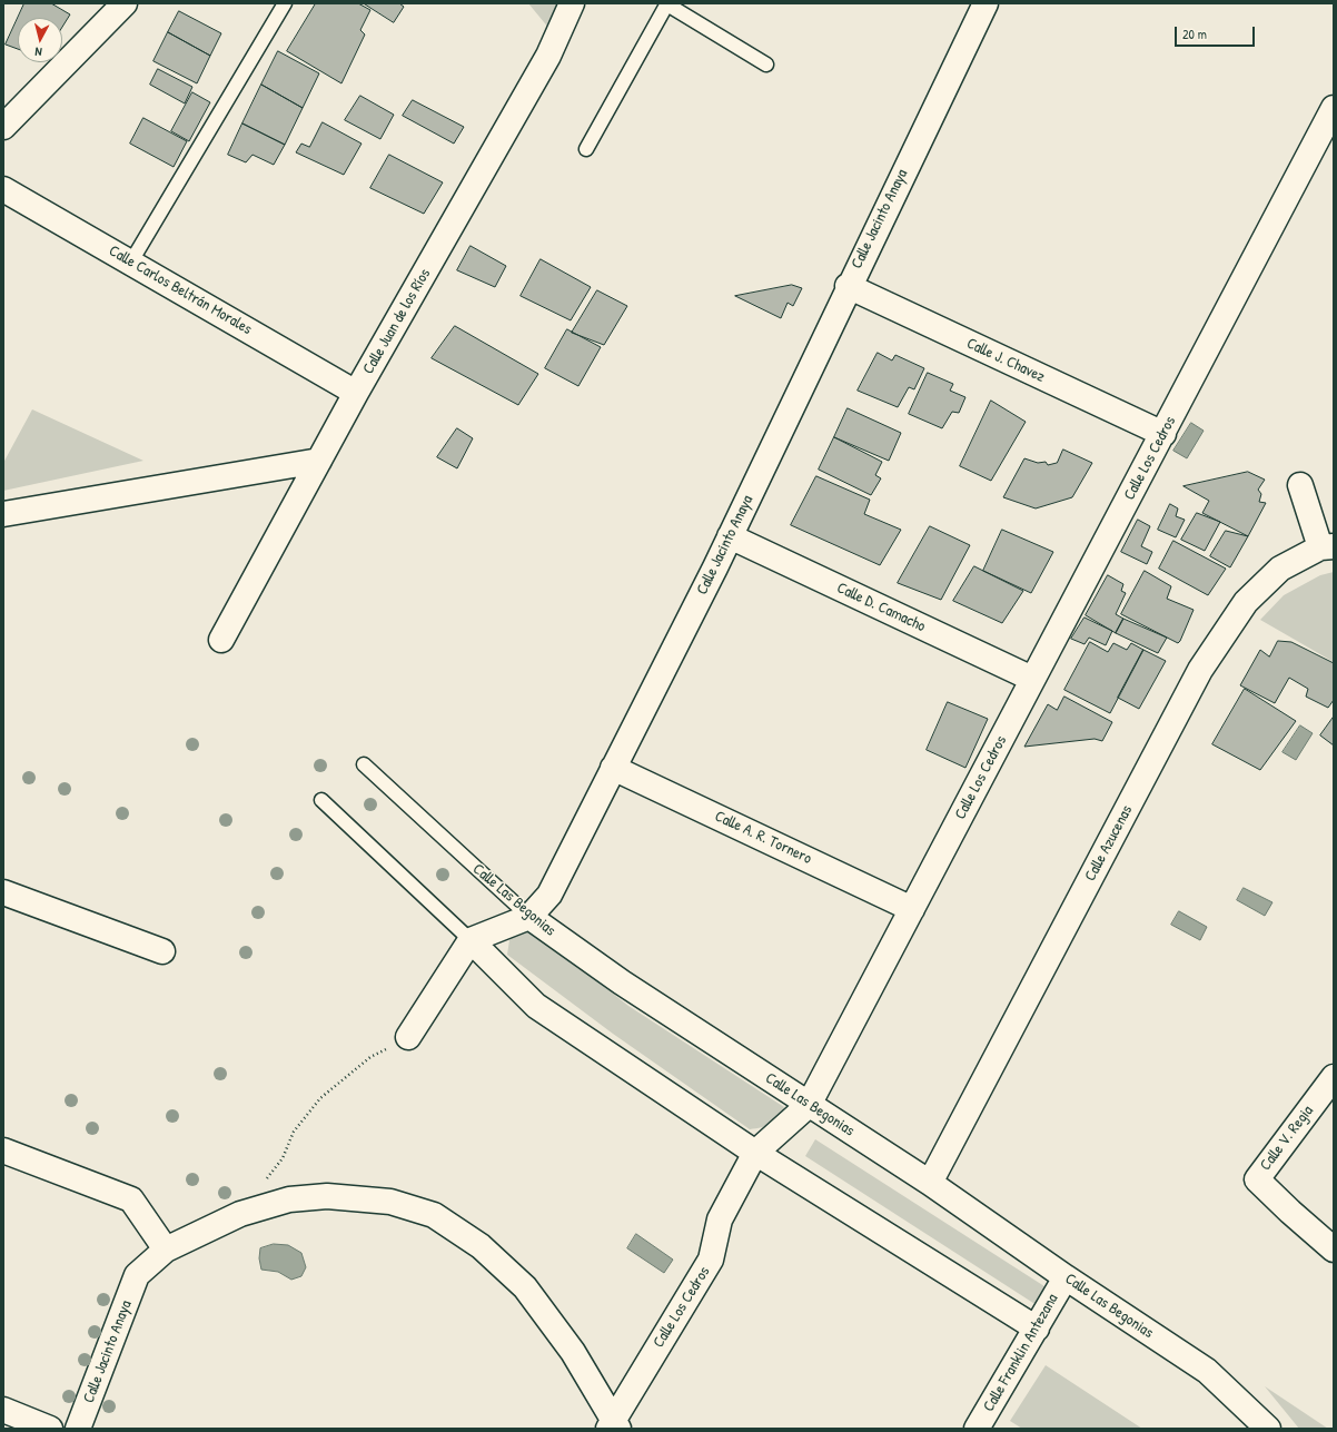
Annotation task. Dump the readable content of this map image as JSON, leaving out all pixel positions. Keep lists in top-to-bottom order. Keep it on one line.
{"streets":{"street":["Calle Jacinto Anaya","Calle Carlos Beltrán Morales","Calle Juan de los Ríos","Calle J. Chavez","Calle Los Cedros","Calle D. Camacho","Calle A. R. Tornero","Calle Azucenas","Calle Las Begonias","Calle V. Regia","Calle Franklin Antezana"]},"crossings":[["Calle Jacinto Anaya","Calle J. Chavez"],["Calle Jacinto Anaya","Calle D. Camacho"],["Calle Jacinto Anaya","Calle A. R. Tornero"],["Calle Jacinto Anaya","Calle Las Begonias"],["Calle Carlos Beltrán Morales","Calle Juan de los Ríos"],["Calle J. Chavez","Calle Los Cedros"],["Calle Los Cedros","Calle D. Camacho"],["Calle Los Cedros","Calle A. R. Tornero"],["Calle Los Cedros","Calle Las Begonias"],["Calle Azucenas","Calle Las Begonias"],["Calle Las Begonias","Calle Franklin Antezana"]],"scale_bar":"20 m","north":"bottom"}
